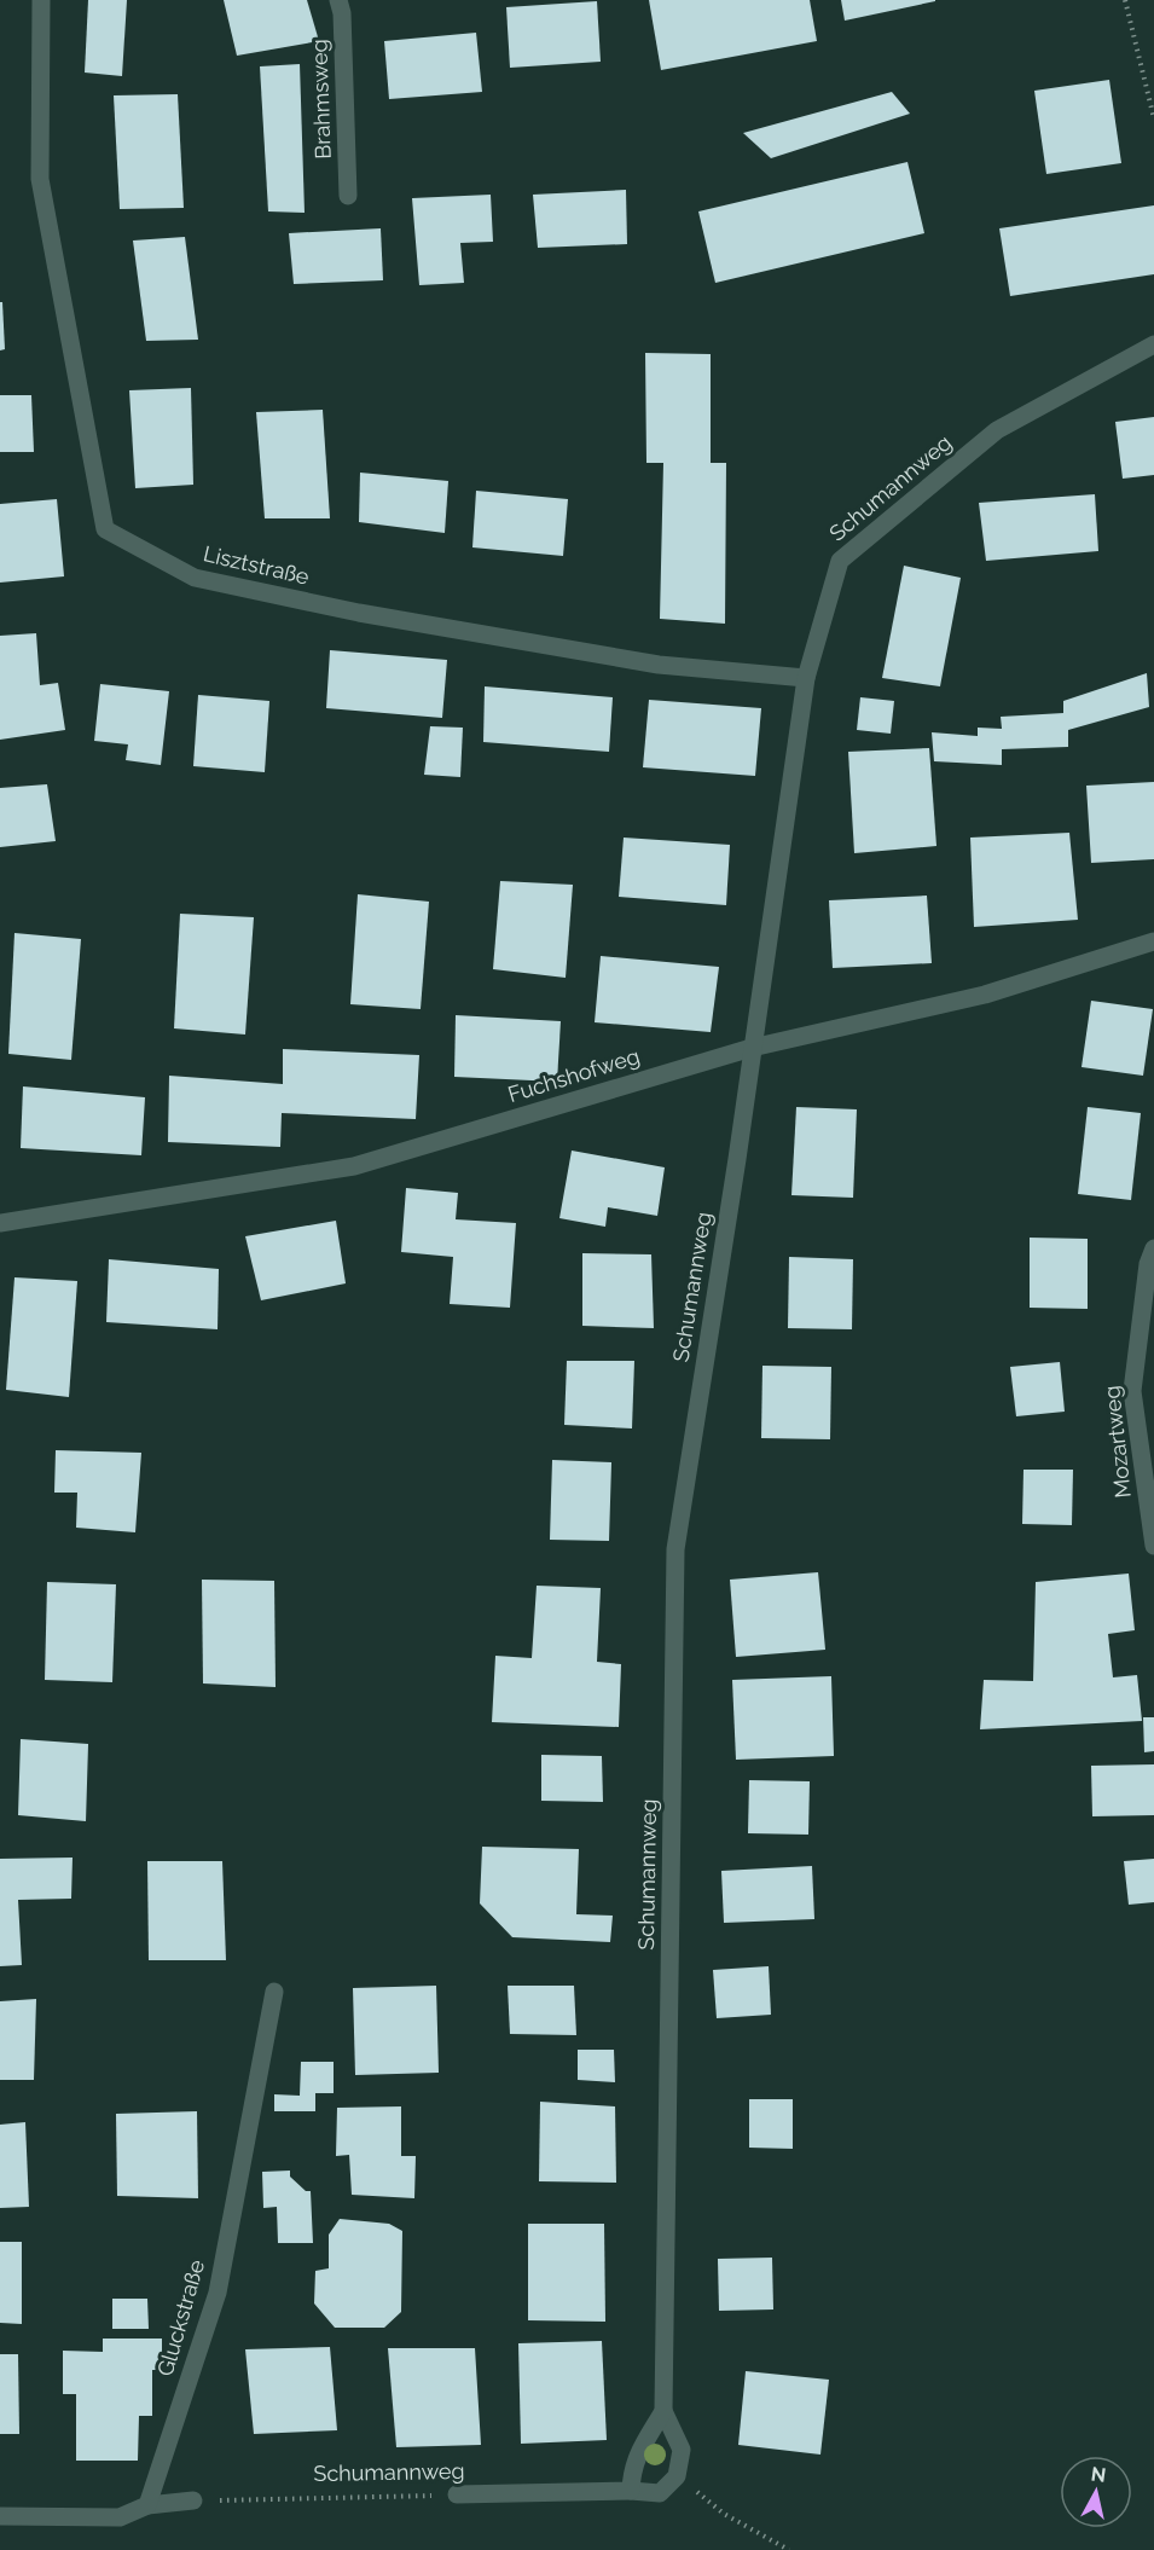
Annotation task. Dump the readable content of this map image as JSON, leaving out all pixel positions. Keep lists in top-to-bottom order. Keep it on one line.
{"streets":{"street":["Brahmsweg","Schumannweg","Lisztstraße","Fuchshofweg","Mozartweg","Gluckstraße"]},"crossings":[["Schumannweg","Lisztstraße"],["Schumannweg","Fuchshofweg"]],"north":"top"}
